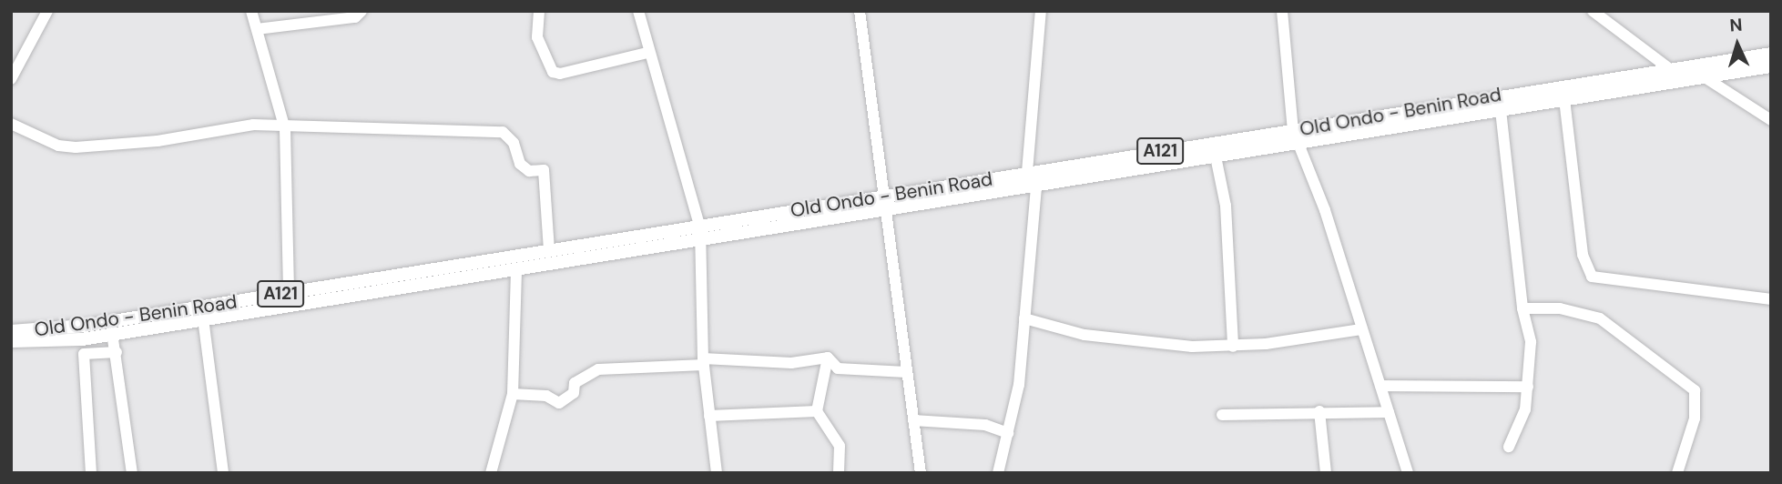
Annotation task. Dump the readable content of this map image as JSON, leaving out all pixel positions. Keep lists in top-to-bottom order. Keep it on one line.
{"streets":{"main road":["Old Ondo - Benin Road","A121"]},"north":"top"}
